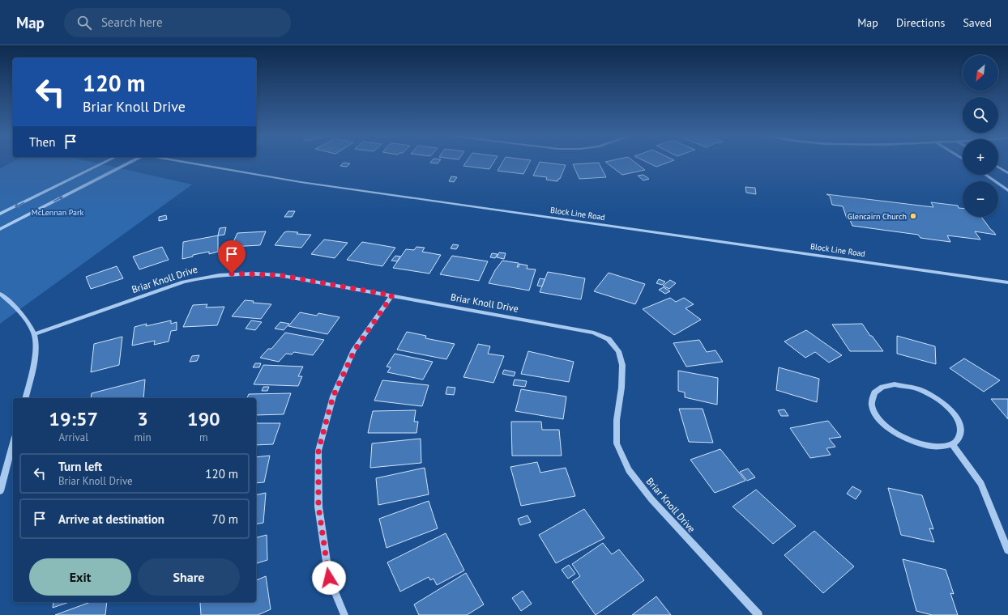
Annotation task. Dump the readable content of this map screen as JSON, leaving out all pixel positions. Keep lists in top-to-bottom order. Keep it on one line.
{"streets":{"street":["Block Line Road","Briar Knoll Drive"]},"parks":["McLennan Park"],"places":["Glencairn Church"],"north":"bottom left","page":{"header":"Map","search":"Search here","nav":["Map","Directions","Saved"],"map_buttons":["+","−"],"turn":["120 m","Briar Knoll Drive"],"then":"Then","eta":["19:57","Arrival","3","min","190","m"],"list":[{"name":"Turn left","note":"Briar Knoll Drive","value":"120 m"},{"name":"Arrive at destination","value":"70 m"}],"buttons":["Exit","Share"]}}
